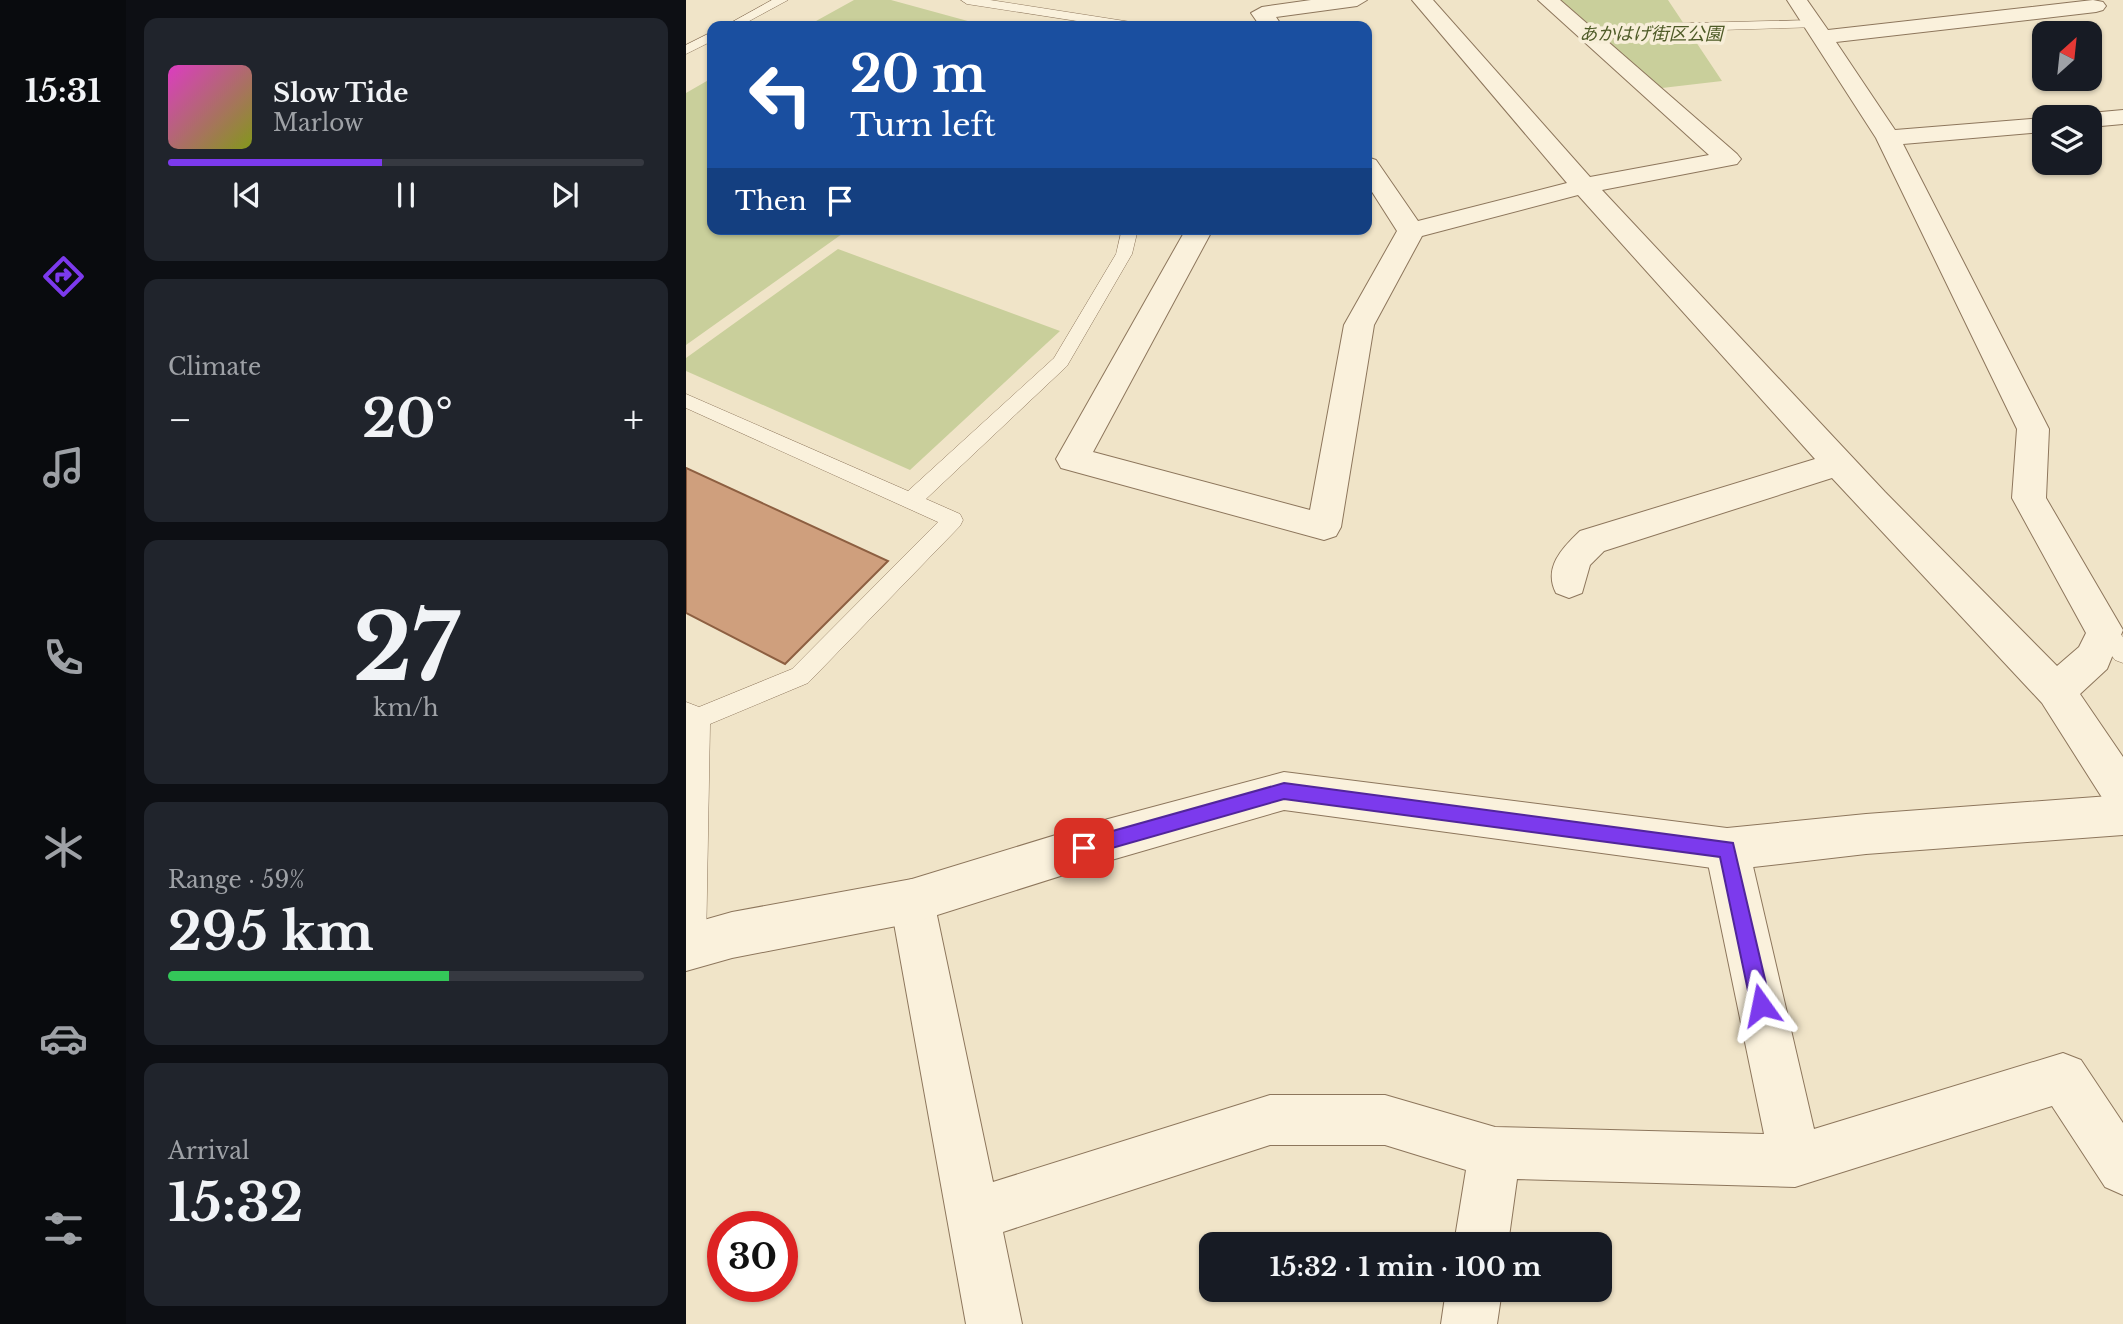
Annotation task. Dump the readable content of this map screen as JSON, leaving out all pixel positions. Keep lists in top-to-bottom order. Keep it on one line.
{"parks":["あかはげ街区公園"],"north":"top right","page":{"tabs":"15:31","turn":["20 m","Turn left"],"song":["Slow Tide","Marlow"],"then":"Then","tile":["Climate",["27","km/h"],["Range · 59%","295 km"],["Arrival","15:32"]],"heat":["−","20°","+"],"limit":"30","trip":"15:32 · 1 min · 100 m"}}
